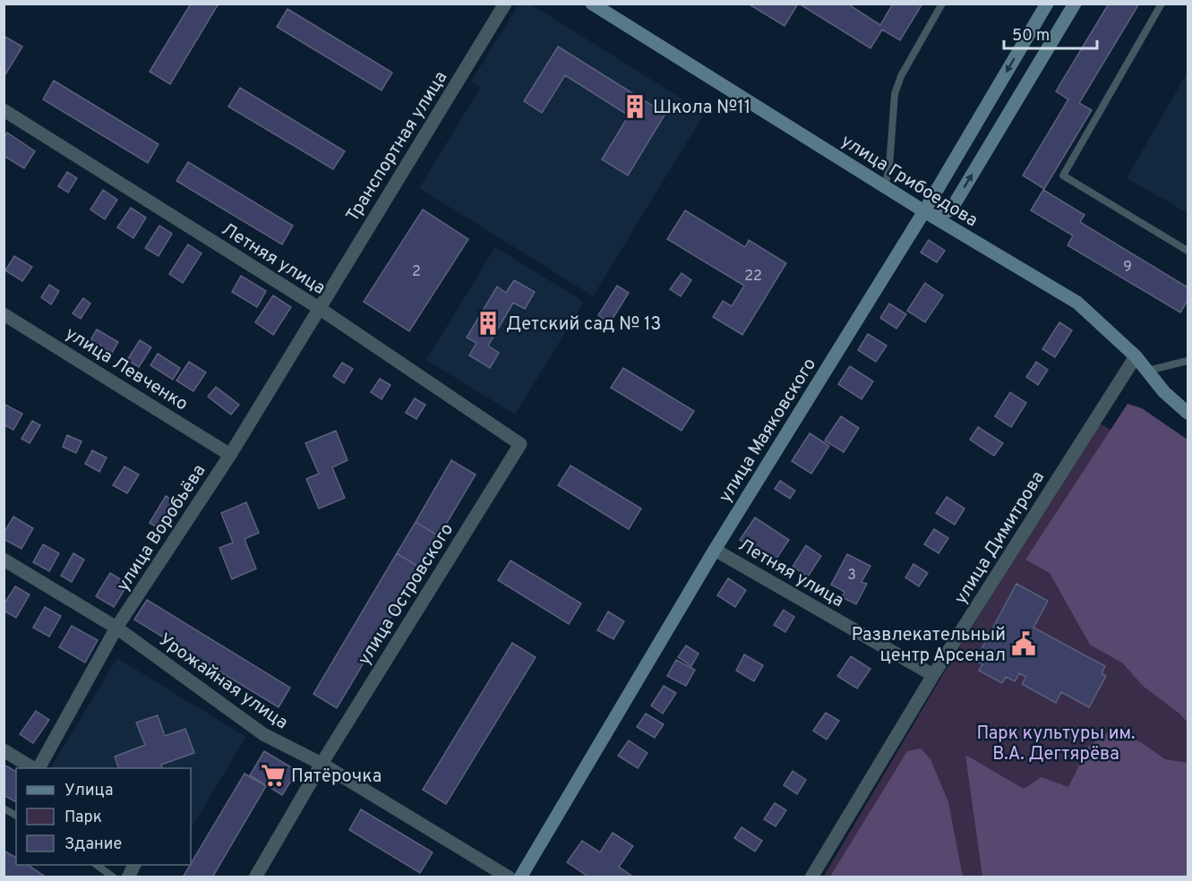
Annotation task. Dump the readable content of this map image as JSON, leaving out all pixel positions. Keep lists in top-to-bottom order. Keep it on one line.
{"streets":{"street":["Транспортная улица","улица Грибоедова","Летняя улица","улица Левченко","улица Маяковского","улица Воробьёва","улица Димитрова","улица Островского","Урожайная улица"]},"crossings":[["Транспортная улица","Летняя улица"],["Транспортная улица","улица Воробьёва"],["улица Грибоедова","улица Маяковского"],["улица Грибоедова","улица Димитрова"],["Летняя улица","улица Маяковского"],["Летняя улица","улица Воробьёва"],["Летняя улица","улица Димитрова"],["Летняя улица","улица Островского"],["улица Левченко","улица Воробьёва"],["улица Воробьёва","Урожайная улица"],["улица Островского","Урожайная улица"]],"parks":["Парк культуры им. В.А. Дегтярёва"],"places":{"building":["Школа №11","Детский сад № 13"],"public building":["Развлекательный центр Арсенал"],"supermarket":["Пятёрочка"]},"house_numbers":["9","2","22","3"],"legend":["Улица","Парк","Здание"],"scale_bar":"50 m"}
